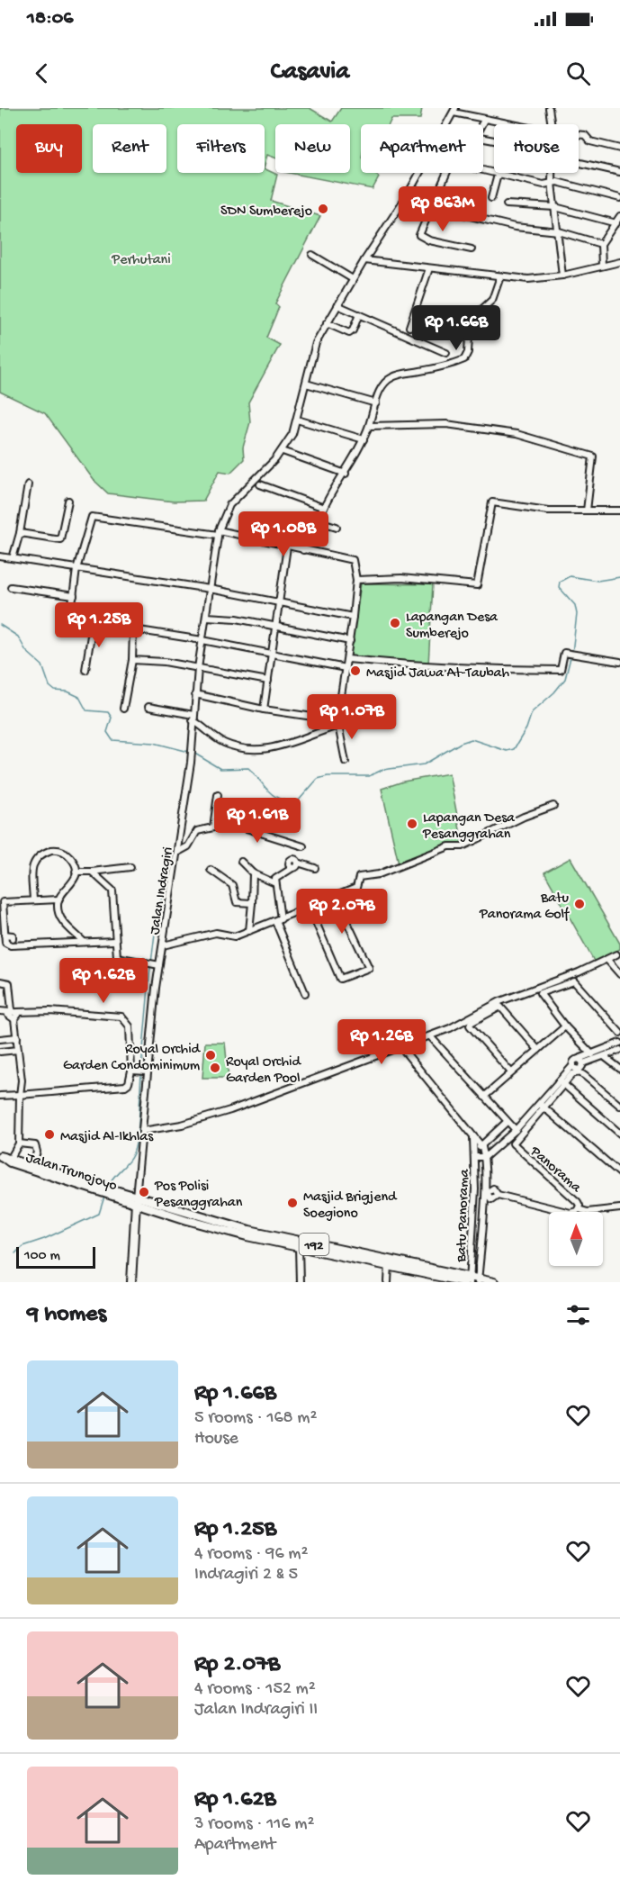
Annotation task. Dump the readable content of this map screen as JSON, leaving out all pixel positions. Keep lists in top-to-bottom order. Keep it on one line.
{"streets":{"main road":["Jalan Trunojoyo","192"],"street":["Jalan Indragiri","Panorama","Batu Panorama"]},"crossings":[["Jalan Indragiri","Jalan Trunojoyo"],["Jalan Indragiri","192"],["Panorama","Batu Panorama"],["Jalan Trunojoyo","192"],["Batu Panorama","192"]],"parks":["Perhutani"],"places":["SDN Sumberejo","Lapangan Desa Sumberejo","Masjid Jawa At-Taubah","Lapangan Desa Pesanggrahan","Batu Panorama Golf","Royal Orchid Garden Condominimum","Royal Orchid Garden Pool","Masjid Al-Ikhlas","Pos Polisi Pesanggrahan","Masjid Brigjend Soegiono"],"scale_bar":"100 m","north":"top","page":{"status":"18:06","header":"Casavia","chip":["Buy","Rent","Filters","New","Apartment","House"],"price":["Rp 863M","Rp 1.66B","Rp 1.08B","Rp 1.25B","Rp 1.07B","Rp 1.61B","Rp 2.07B","Rp 1.62B","Rp 1.26B"],"scale":"100 m","heading":"9 homes","list":[{"name":"Rp 1.66B","note":"5 rooms · 168 m² · House"},{"name":"Rp 1.25B","note":"4 rooms · 96 m² · Indragiri 2 & 5"},{"name":"Rp 2.07B","note":"4 rooms · 152 m² · Jalan Indragiri II"},{"name":"Rp 1.62B","note":"3 rooms · 116 m² · Apartment"}]}}
